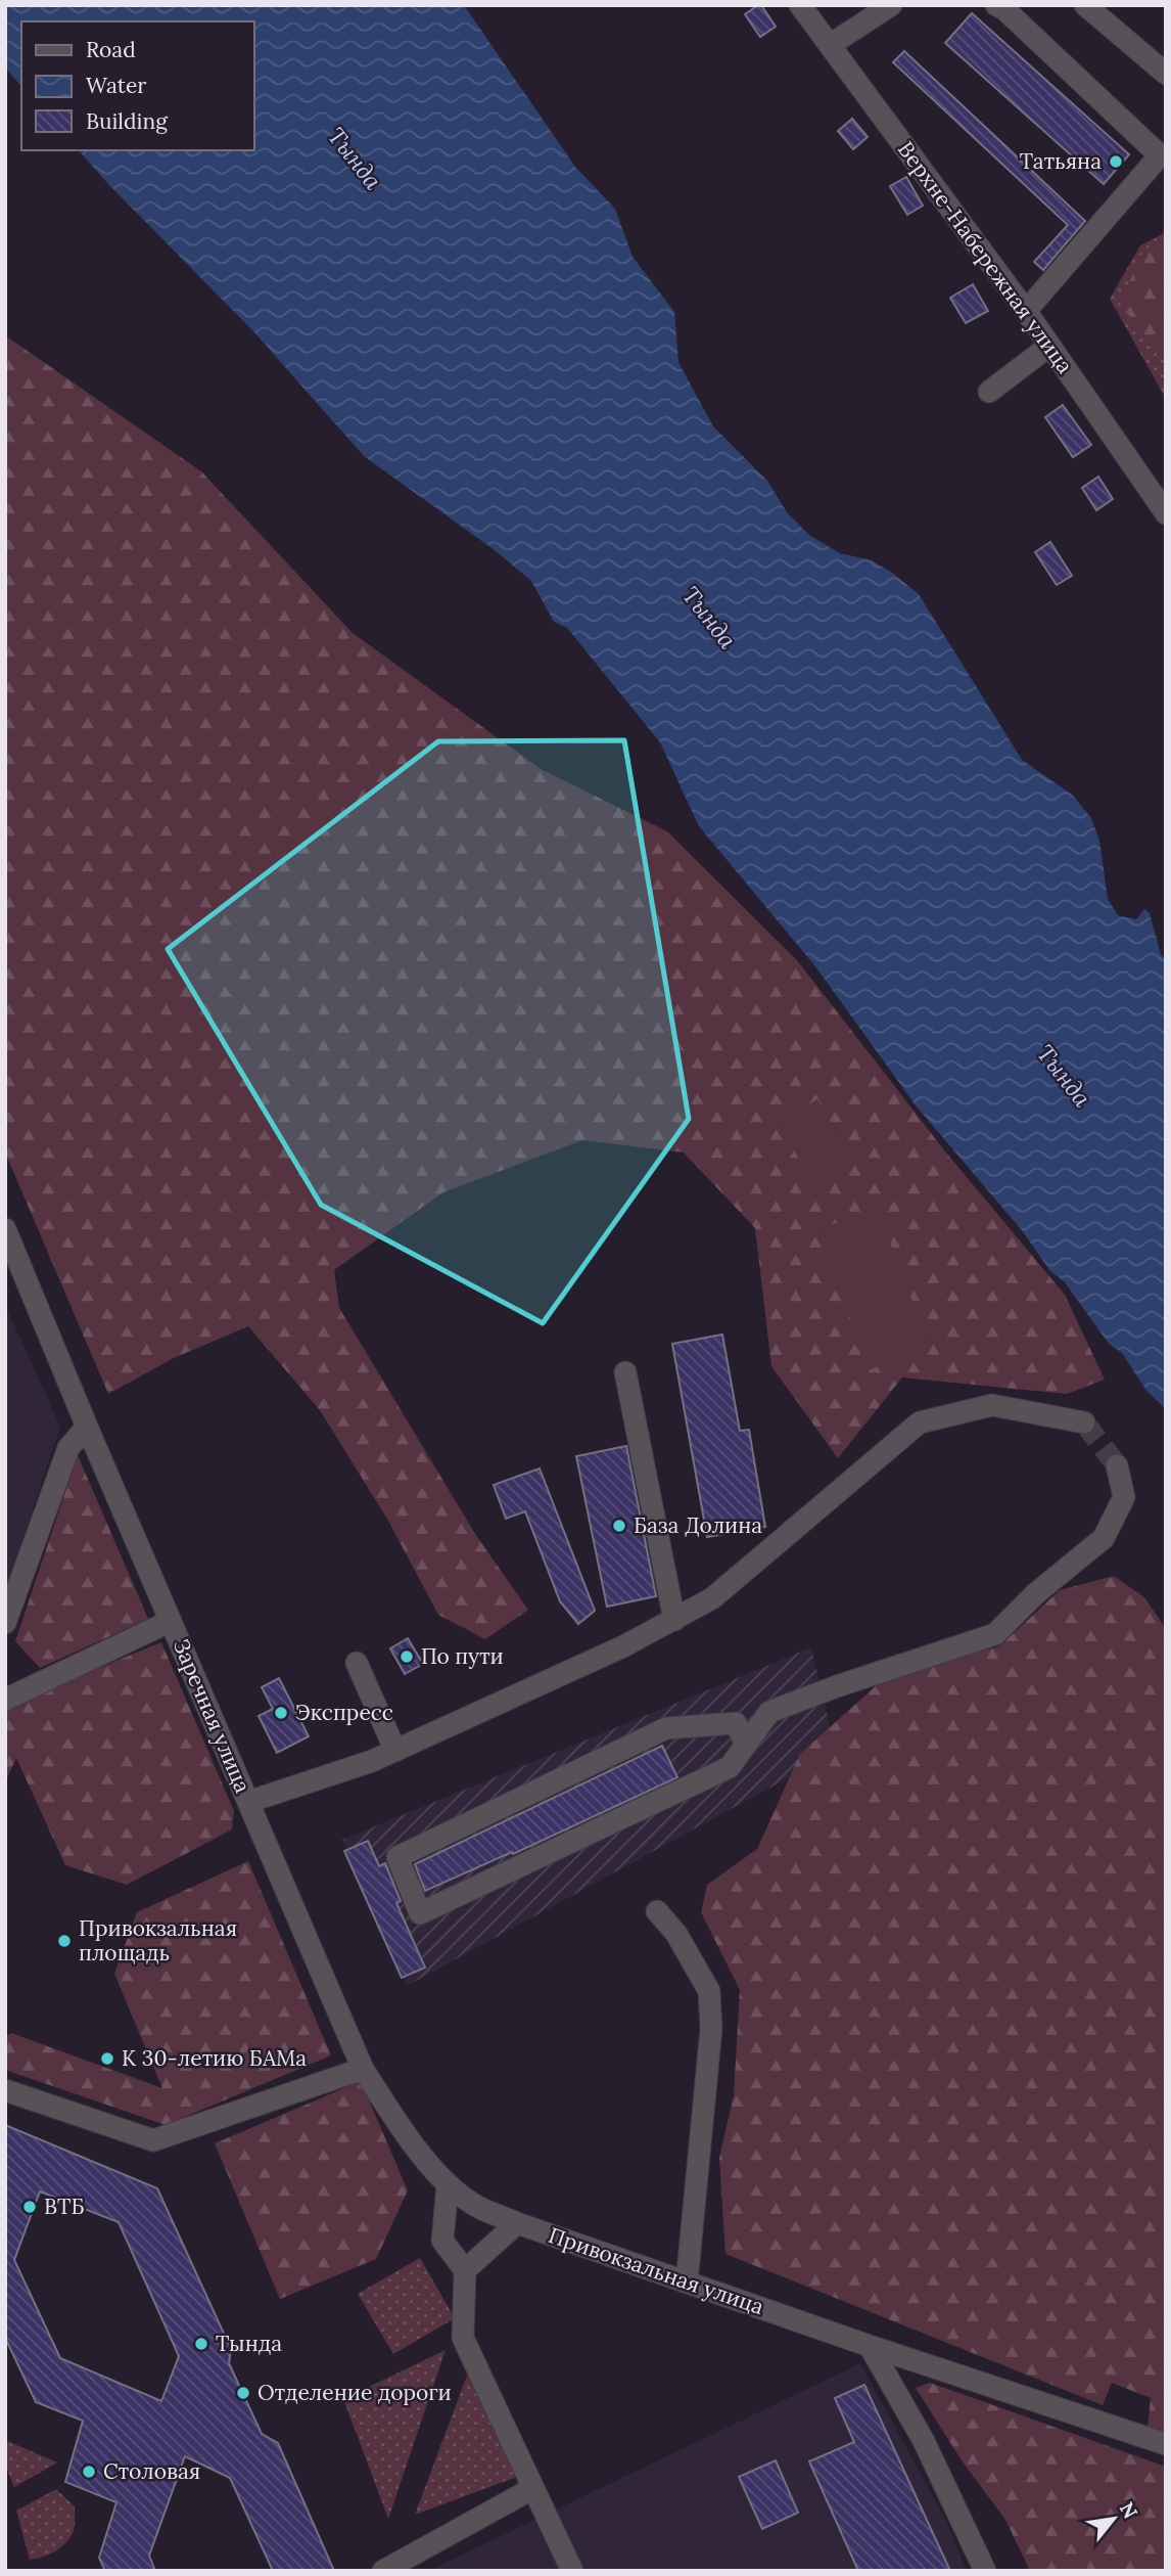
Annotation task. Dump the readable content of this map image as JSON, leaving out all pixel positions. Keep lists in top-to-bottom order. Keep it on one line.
{"streets":{"street":["Верхне-Набережная улица","Заречная улица","Привокзальная улица"]},"crossings":[["Заречная улица","Привокзальная улица"]],"water":["Тында"],"places":["Татьяна","База Долина","По пути","Экспресс","Привокзальная площадь","К 30-летию БАМа","ВТБ","Тында","Отделение дороги","Столовая"],"legend":["Road","Water","Building"],"north":"top right"}
